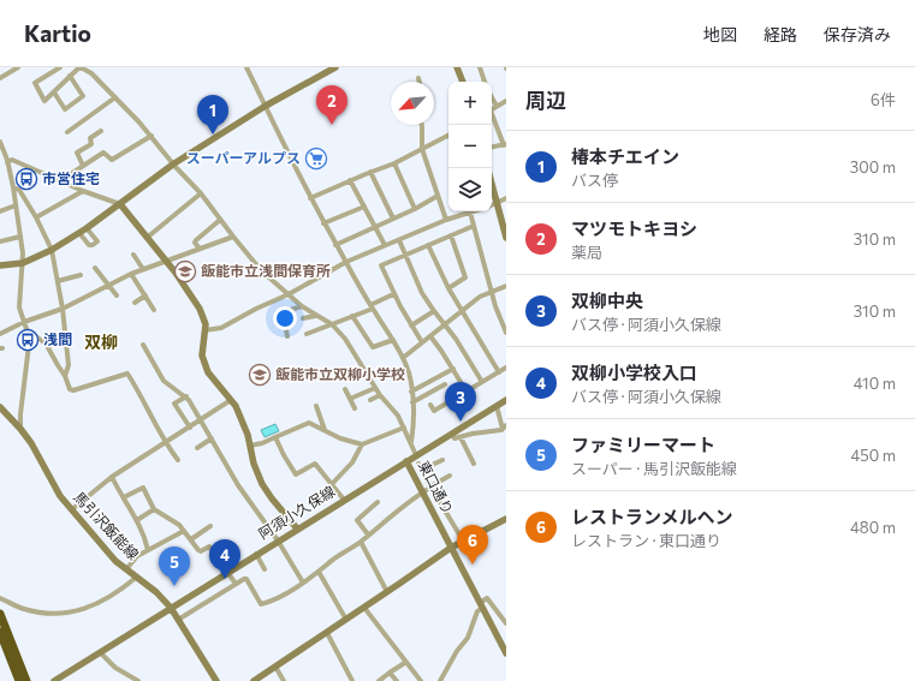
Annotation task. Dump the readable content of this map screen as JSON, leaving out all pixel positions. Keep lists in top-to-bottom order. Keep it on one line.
{"streets":{"street":["東口通り","阿須小久保線","馬引沢飯能線"]},"crossings":[["東口通り","阿須小久保線"],["阿須小久保線","馬引沢飯能線"]],"districts":["双柳"],"places":{"supermarket":["スーパーアルプス"],"bus stop":["市営住宅","浅間"],"school or university":["飯能市立浅間保育所","飯能市立双柳小学校"]},"north":"bottom left","page":{"header":"Kartio","nav":["地図","経路","保存済み"],"heading":["周辺","6件"],"map_buttons":["+","−"],"pins":["2","1","3","6","4","5"],"list":[{"mark":"1","name":"椿本チエイン","note":"バス停","value":"300 m"},{"mark":"2","name":"マツモトキヨシ","note":"薬局","value":"310 m"},{"mark":"3","name":"双柳中央","note":"バス停 · 阿須小久保線","value":"310 m"},{"mark":"4","name":"双柳小学校入口","note":"バス停 · 阿須小久保線","value":"410 m"},{"mark":"5","name":"ファミリーマート","note":"スーパー · 馬引沢飯能線","value":"450 m"},{"mark":"6","name":"レストランメルヘン","note":"レストラン · 東口通り","value":"480 m"}]}}
